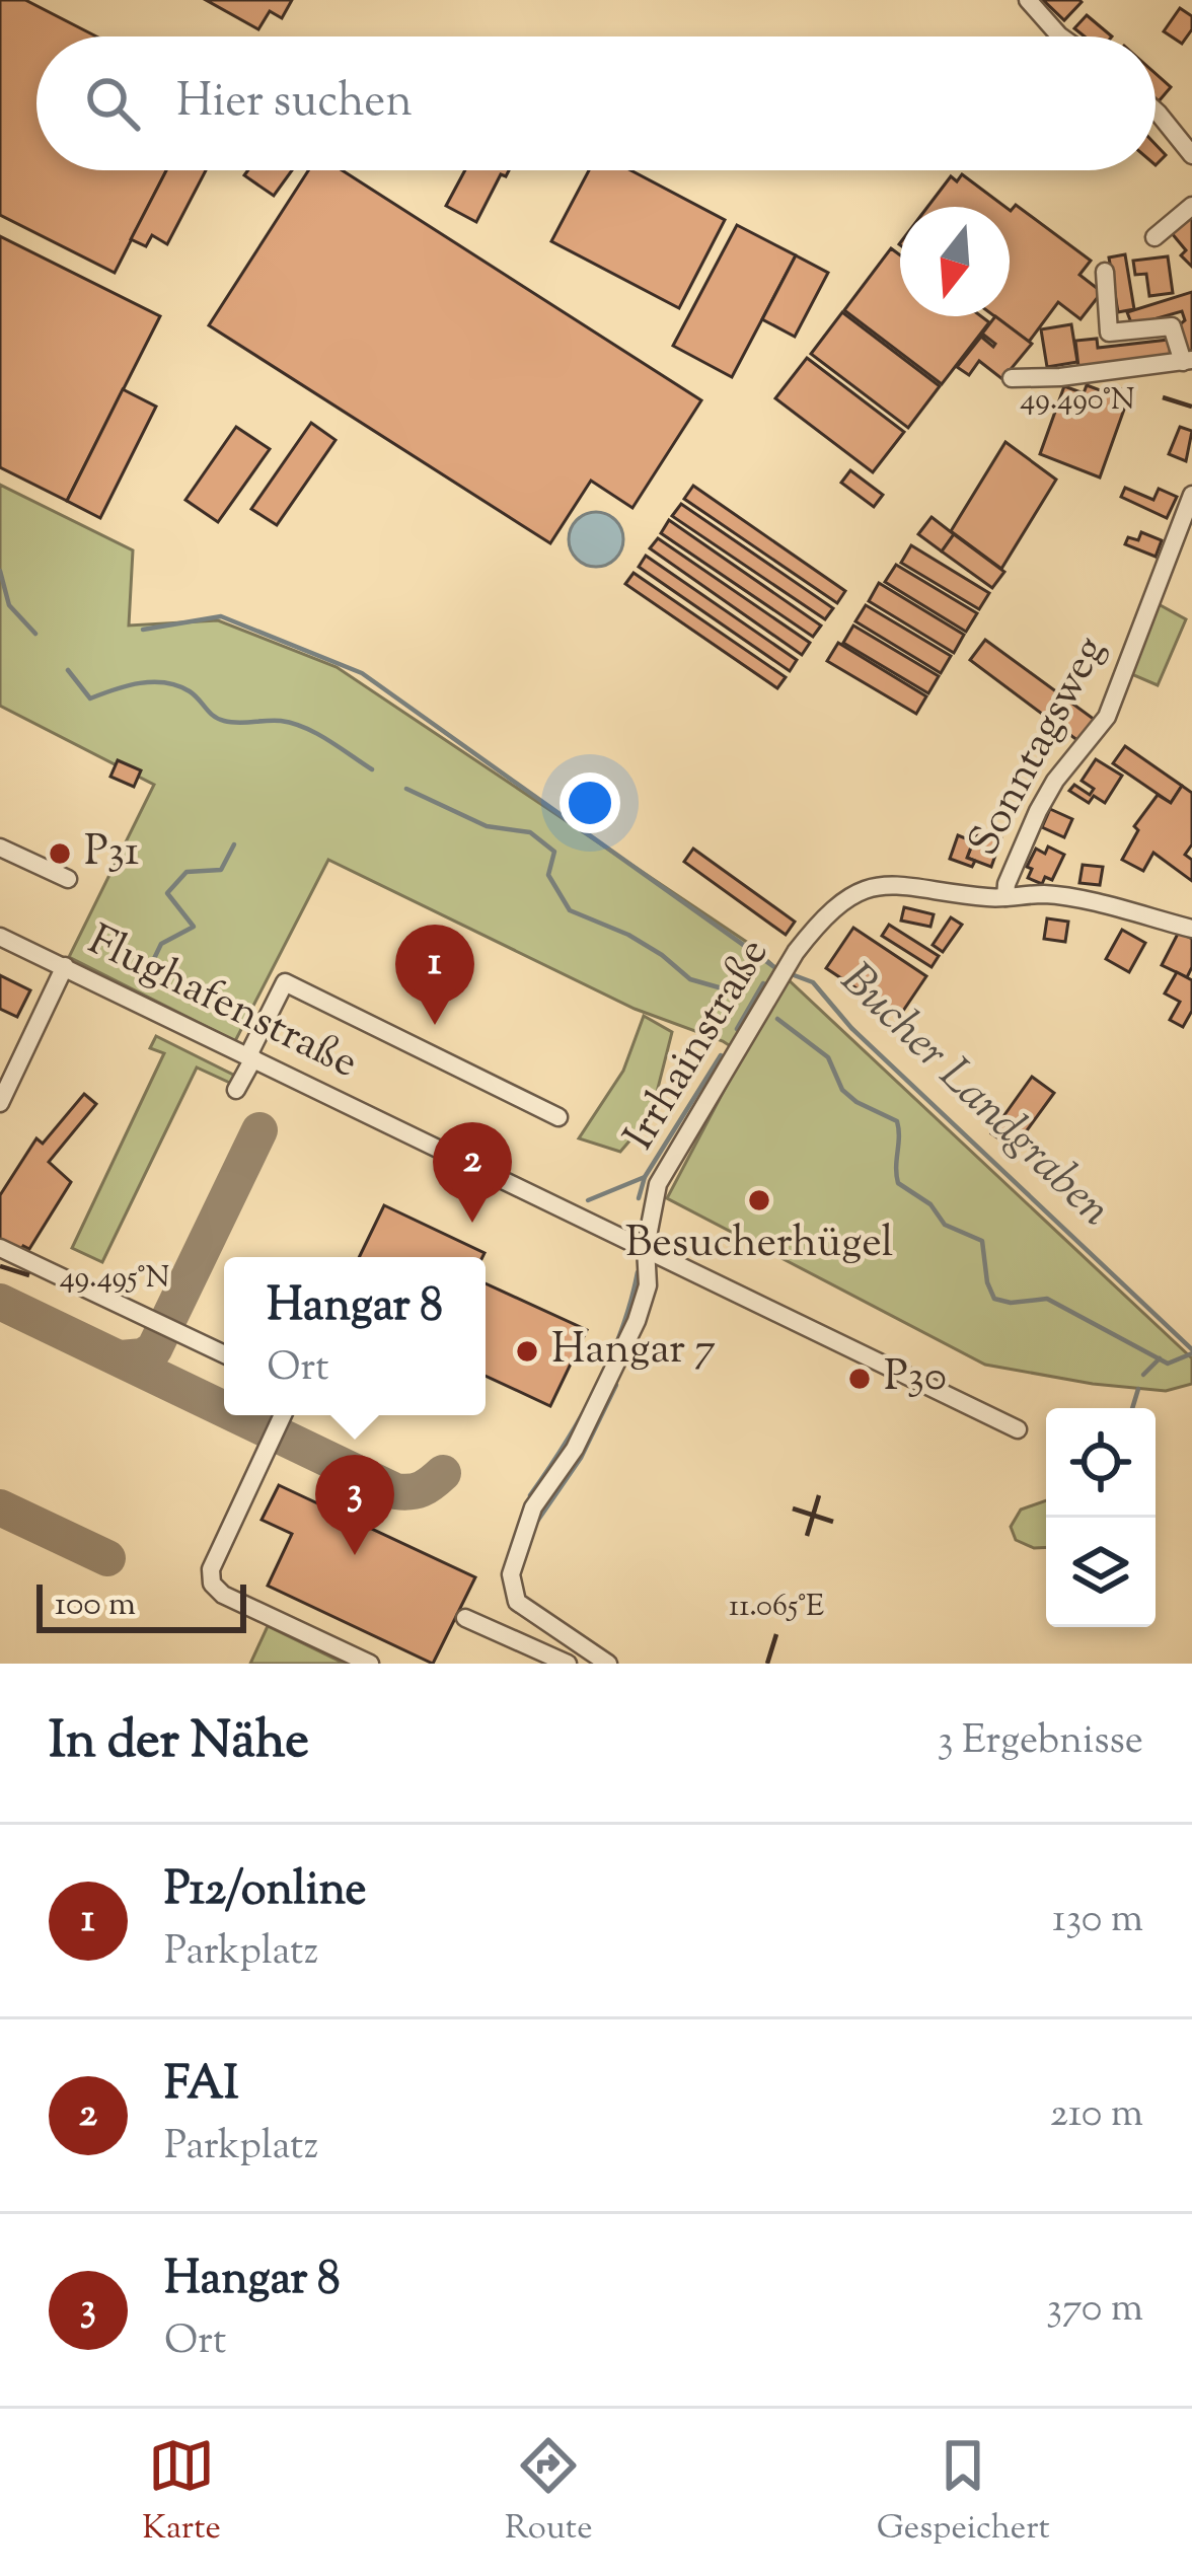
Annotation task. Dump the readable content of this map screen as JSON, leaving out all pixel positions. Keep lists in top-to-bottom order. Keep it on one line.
{"streets":{"street":["Sonntagsweg","Flughafenstraße","Irrhainstraße"]},"crossings":[["Sonntagsweg","Irrhainstraße"],["Flughafenstraße","Irrhainstraße"]],"water":["Bucher Landgraben"],"places":["P31","Besucherhügel","Hangar 7","P30"],"scale_bar":"100 m","north":"bottom","page":{"search":"Hier suchen","pins":["1","2","3"],"popup":["Hangar 8","Ort"],"scale":"100 m","heading":["In der Nähe","3 Ergebnisse"],"list":[{"mark":"1","name":"P12/online","note":"Parkplatz","value":"130 m"},{"mark":"2","name":"FAI","note":"Parkplatz","value":"210 m"},{"mark":"3","name":"Hangar 8","note":"Ort","value":"370 m"}],"nav":["Karte","Route","Gespeichert"]},"coordinates":["49.490°N","49.495°N","11.065°E"]}
